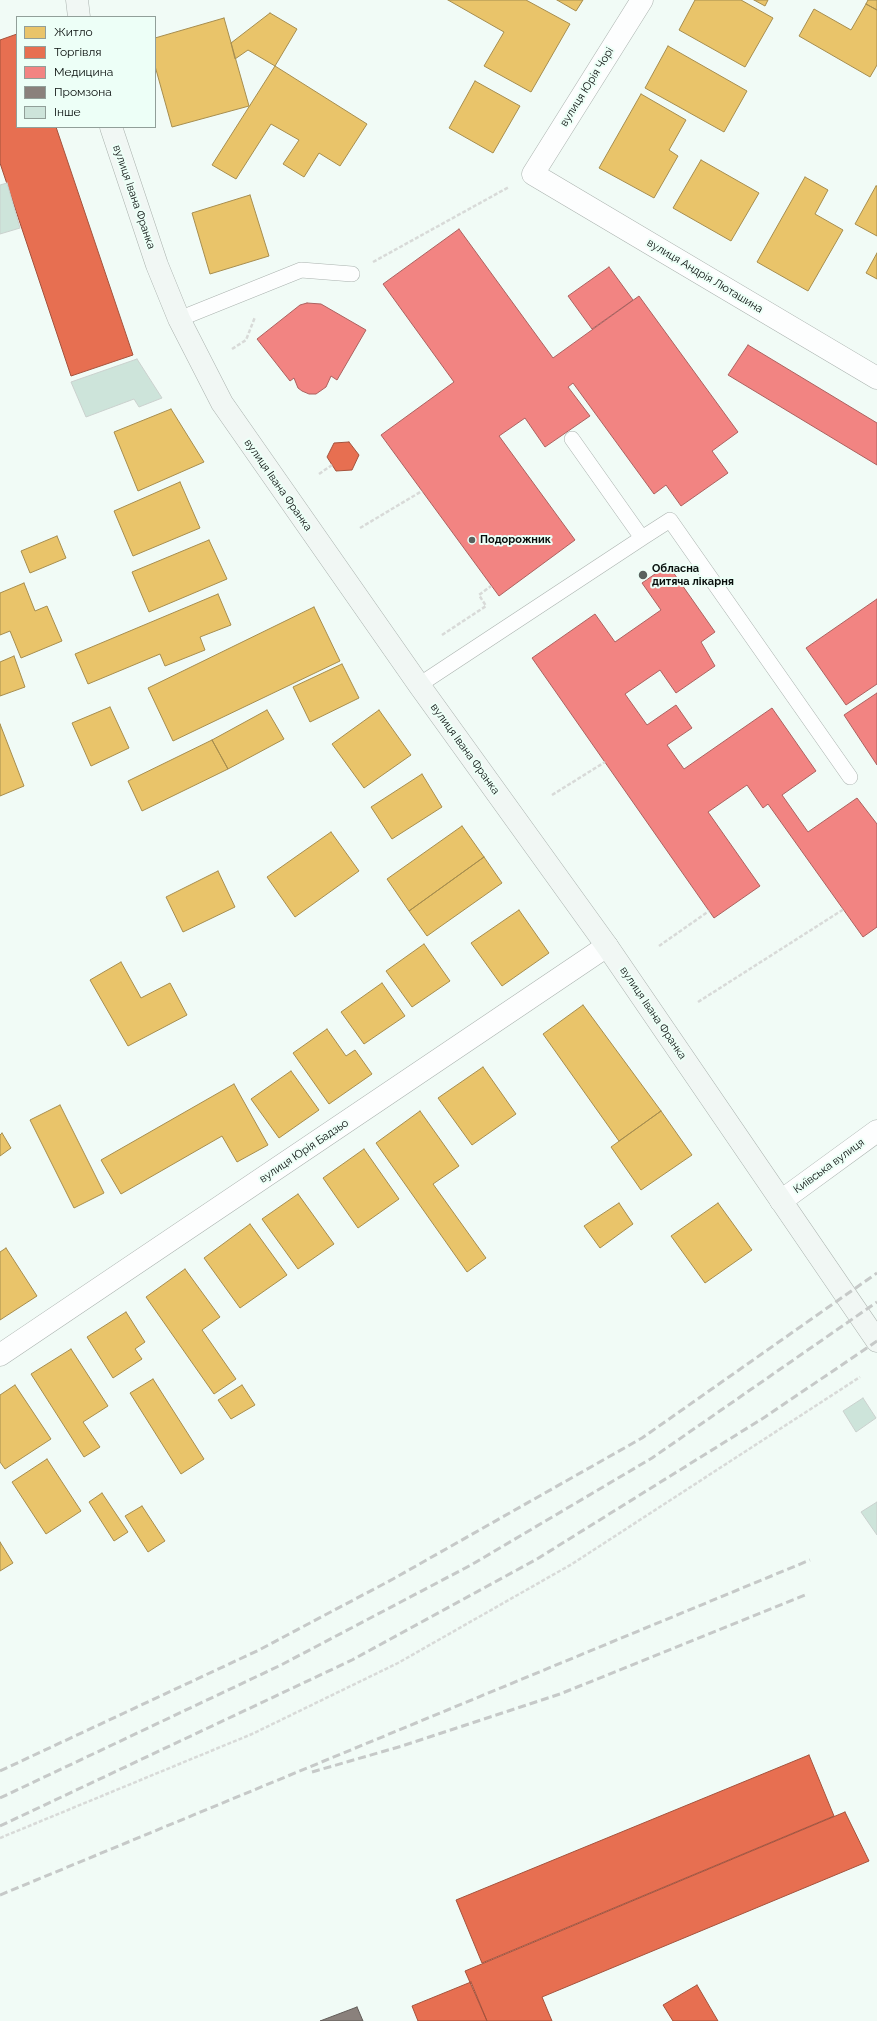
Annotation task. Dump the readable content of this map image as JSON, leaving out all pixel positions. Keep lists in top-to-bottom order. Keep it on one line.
{"streets":{"main road":["вулиця Івана Франка"],"street":["вулиця Юрія Чорі","вулиця Андрія Люташина","вулиця Юрія Бадзьо","Київська вулиця"]},"crossings":[["вулиця Юрія Чорі","вулиця Андрія Люташина"],["вулиця Івана Франка","вулиця Юрія Бадзьо"],["вулиця Івана Франка","Київська вулиця"]],"places":["Подорожник","Обласна дитяча лікарня"],"legend":["Житло","Торгівля","Медицина","Промзона","Інше"]}
